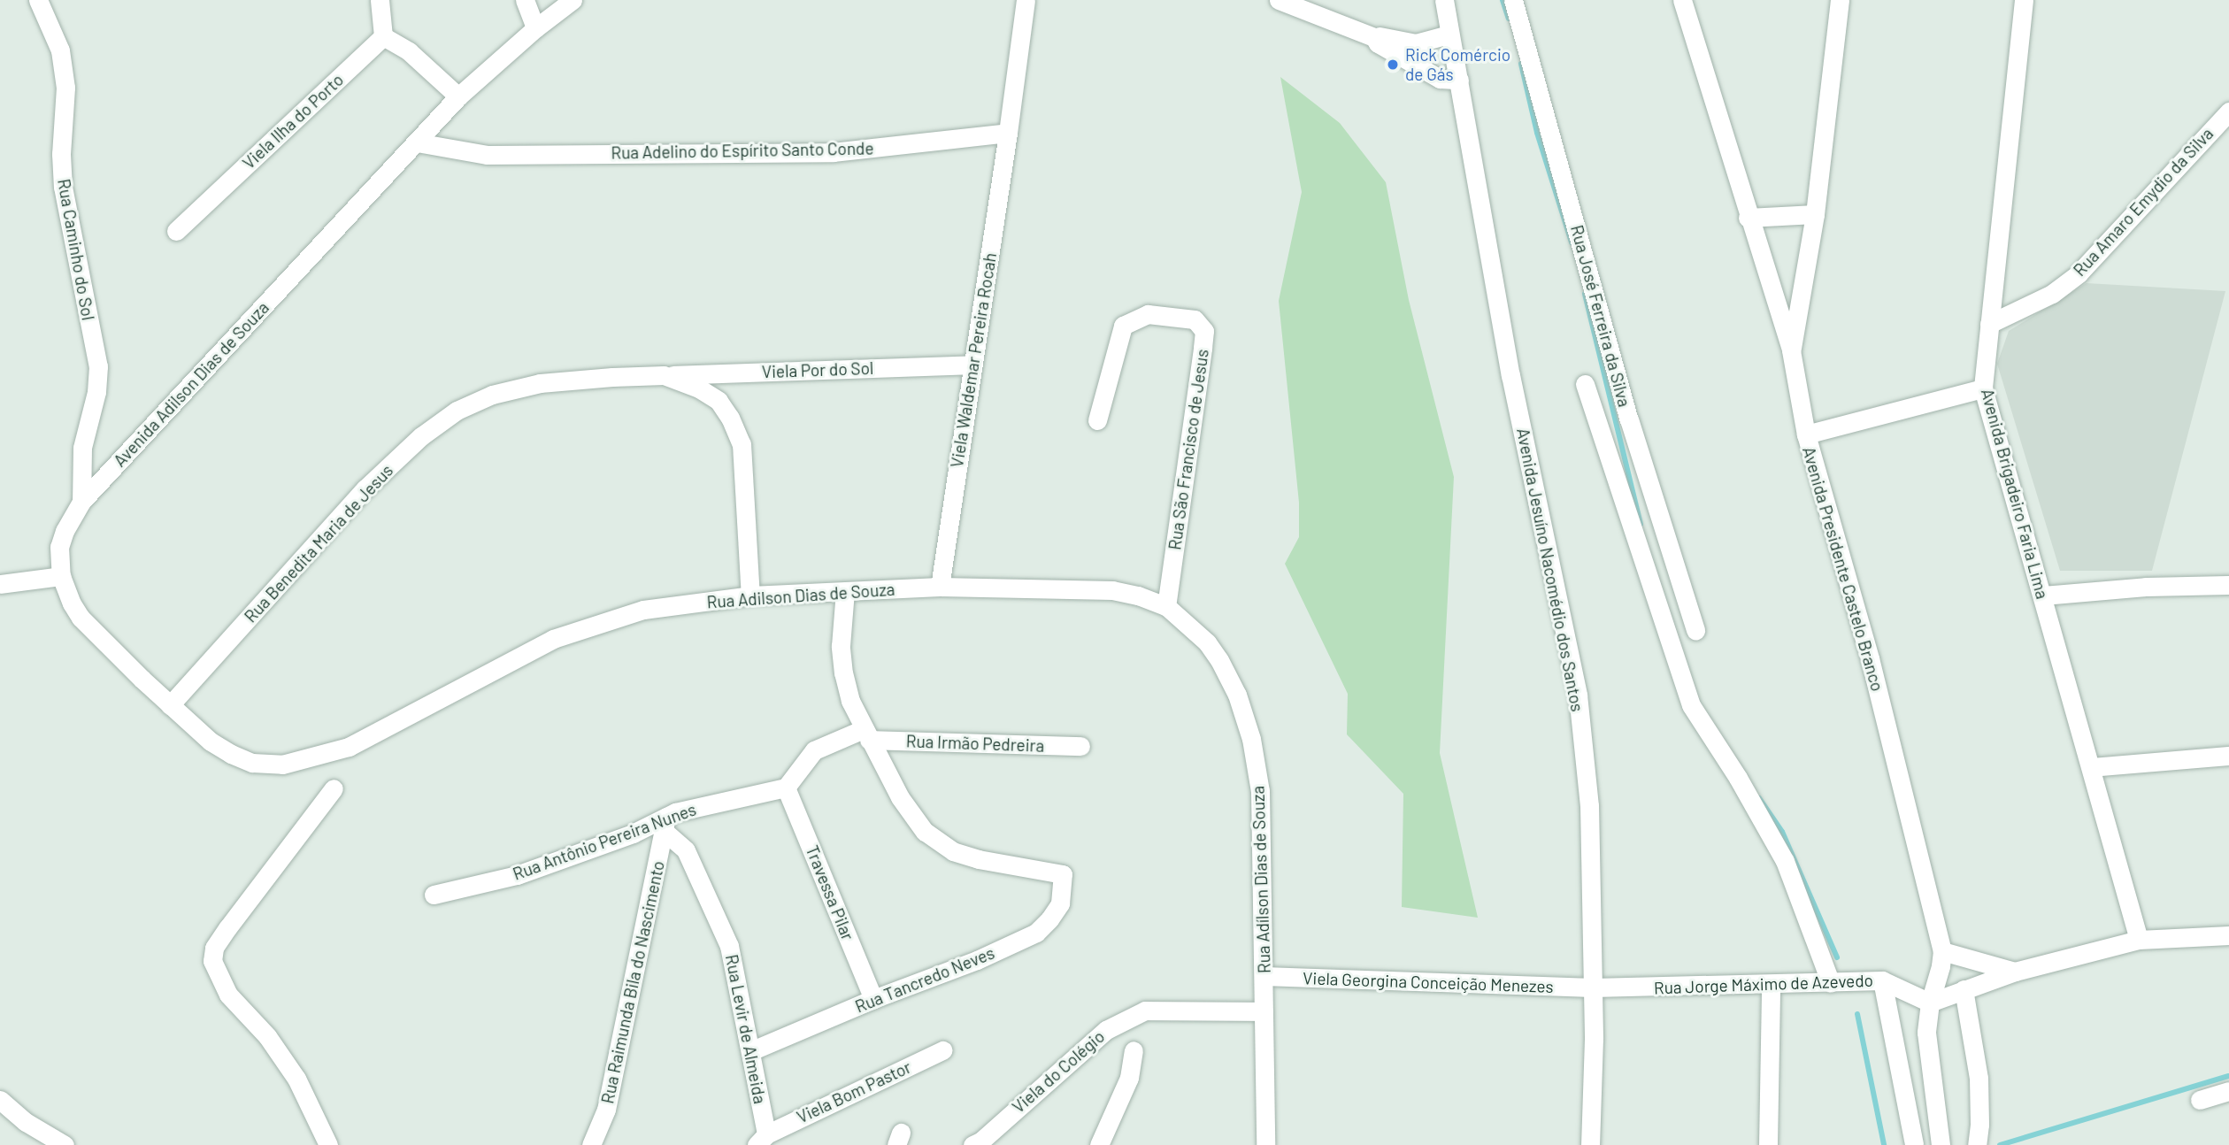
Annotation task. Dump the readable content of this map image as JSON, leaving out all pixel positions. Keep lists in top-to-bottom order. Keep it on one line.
{"streets":{"street":["Viela Ilha do Porto","Rua Adelino do Espírito Santo Conde","Rua Amaro Emydio da Silva","Rua Caminho do Sol","Rua José Ferreira da Silva","Viela Waldemar Pereira Rocah","Viela Por do Sol","Avenida Adilson Dias de Souza","Rua São Francisco de Jesus","Avenida Brigadeiro Faria Lima","Rua Benedita Maria de Jesus","Avenida Presidente Castelo Branco","Avenida Jesuíno Nacomédio dos Santos","Rua Adilson Dias de Souza","Rua Irmão Pedreira","Rua Antônio Pereira Nunes","Rua Adílson Dias de Souza","Travessa Pilar","Rua Tancredo Neves","Rua Raimunda Bila do Nascimento","Viela Georgina Conceição Menezes","Rua Jorge Máximo de Azevedo","Rua Levir de Almeida","Viela do Colégio","Viela Bom Pastor"]},"crossings":[["Rua Adelino do Espírito Santo Conde","Viela Waldemar Pereira Rocah"],["Rua Adelino do Espírito Santo Conde","Avenida Adilson Dias de Souza"],["Rua Amaro Emydio da Silva","Avenida Brigadeiro Faria Lima"],["Rua Caminho do Sol","Avenida Adilson Dias de Souza"],["Rua José Ferreira da Silva","Rua Jorge Máximo de Azevedo"],["Viela Waldemar Pereira Rocah","Viela Por do Sol"],["Viela Waldemar Pereira Rocah","Rua Adilson Dias de Souza"],["Viela Por do Sol","Rua Benedita Maria de Jesus"],["Avenida Adilson Dias de Souza","Rua Benedita Maria de Jesus"],["Avenida Adilson Dias de Souza","Rua Adilson Dias de Souza"],["Rua São Francisco de Jesus","Rua Adilson Dias de Souza"],["Rua São Francisco de Jesus","Rua Adílson Dias de Souza"],["Rua Benedita Maria de Jesus","Rua Adilson Dias de Souza"],["Avenida Presidente Castelo Branco","Rua Jorge Máximo de Azevedo"],["Avenida Jesuíno Nacomédio dos Santos","Viela Georgina Conceição Menezes"],["Avenida Jesuíno Nacomédio dos Santos","Rua Jorge Máximo de Azevedo"],["Rua Adilson Dias de Souza","Rua Adílson Dias de Souza"],["Rua Irmão Pedreira","Rua Tancredo Neves"],["Rua Antônio Pereira Nunes","Travessa Pilar"],["Rua Antônio Pereira Nunes","Rua Raimunda Bila do Nascimento"],["Rua Antônio Pereira Nunes","Rua Levir de Almeida"],["Rua Adílson Dias de Souza","Viela Georgina Conceição Menezes"],["Rua Adílson Dias de Souza","Viela do Colégio"],["Travessa Pilar","Rua Tancredo Neves"],["Rua Tancredo Neves","Rua Levir de Almeida"],["Rua Raimunda Bila do Nascimento","Rua Levir de Almeida"],["Viela Georgina Conceição Menezes","Rua Jorge Máximo de Azevedo"],["Rua Levir de Almeida","Viela Bom Pastor"]],"places":["Rick Comércio de Gás"]}
